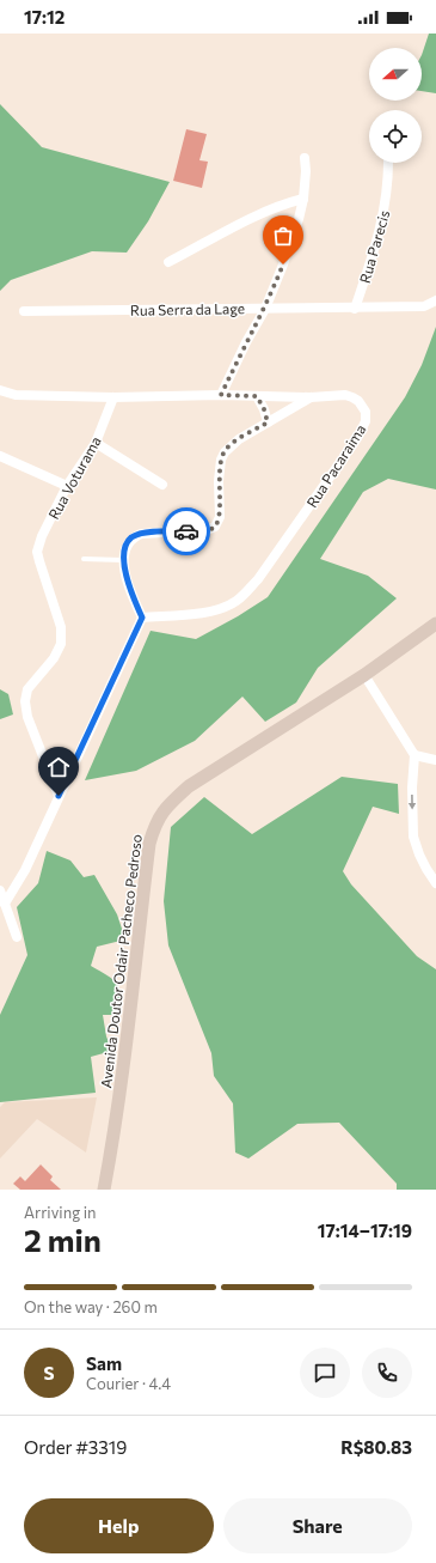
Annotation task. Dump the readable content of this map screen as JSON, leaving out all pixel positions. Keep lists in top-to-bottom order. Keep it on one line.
{"streets":{"main road":["Avenida Doutor Odair Pacheco Pedroso"],"street":["Rua Parecis","Rua Serra da Lage","Rua Pacaraima","Rua Voturama"]},"crossings":[["Rua Parecis","Rua Serra da Lage"],["Rua Pacaraima","Rua Voturama"]],"north":"left","page":{"status":"17:12","heading":["2 min","Arriving in","17:14–17:19"],"panel":["Sam","Courier · 4.4","Order #3319","R$80.83"],"bar":"On the way · 260 m","round":"S","buttons":["Help","Share"]}}
